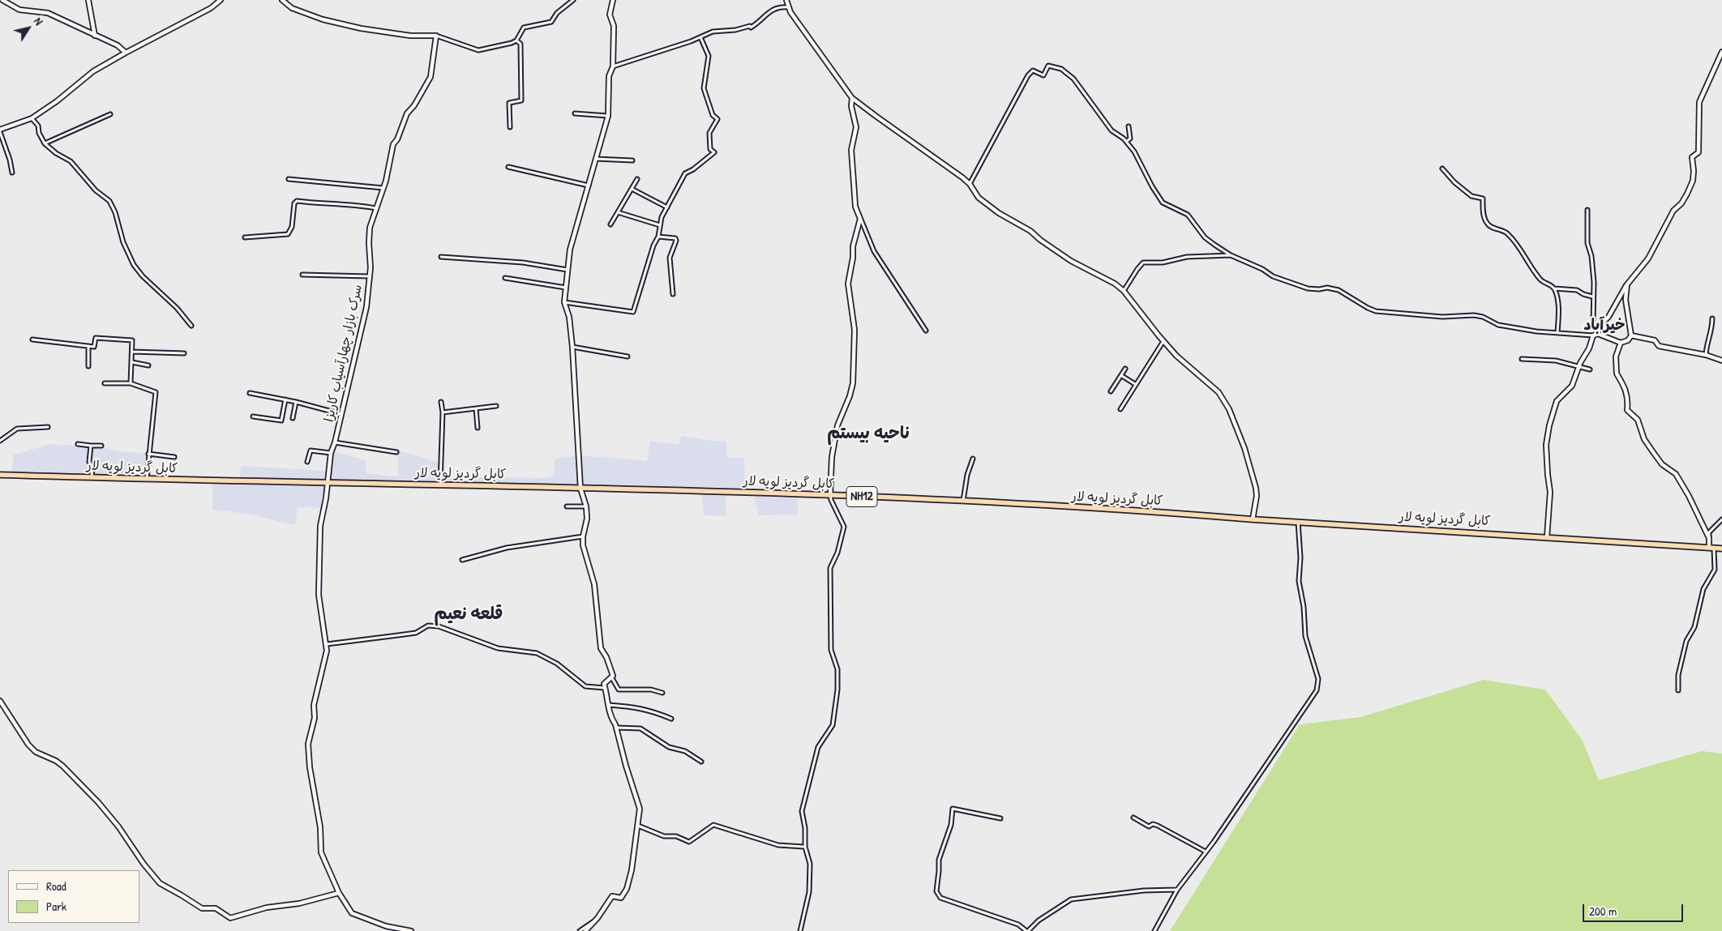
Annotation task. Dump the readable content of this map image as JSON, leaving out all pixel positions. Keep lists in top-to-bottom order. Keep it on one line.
{"streets":{"highway":["کابل گردیز لویه لار","NH12"],"street":["سرک بازار چهارآسیاب کاریزا"]},"crossings":[["سرک بازار چهارآسیاب کاریزا","کابل گردیز لویه لار"]],"districts":["خیرآباد","ناحیه بیستم","قلعه نعيم"],"legend":["Road","Park"],"scale_bar":"200 m","north":"top right"}
